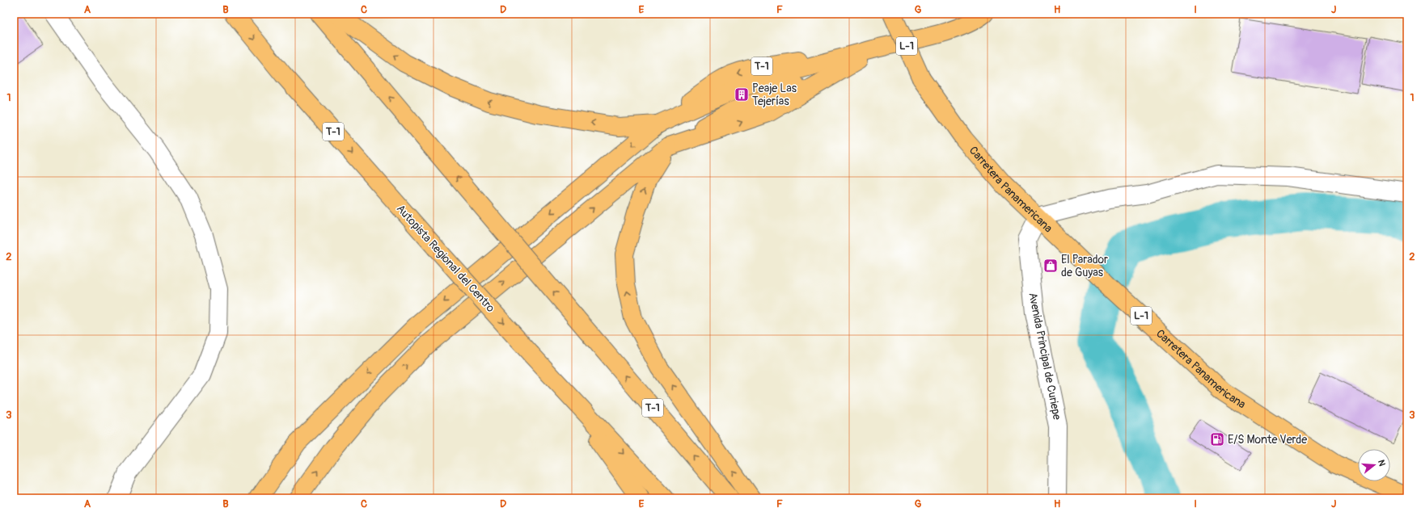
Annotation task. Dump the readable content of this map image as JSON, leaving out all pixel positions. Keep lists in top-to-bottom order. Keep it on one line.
{"streets":{"main road":["L-1","T-1","Carretera Panamericana","Autopista Regional del Centro"],"street":["Avenida Principal de Curiepe"]},"crossings":[["Carretera Panamericana","Avenida Principal de Curiepe"]],"places":{"building":["Peaje Las Tejerías"],"shop":["El Parador de Guyas"],"fuel station":["E/S Monte Verde"]},"north":"right","grid":{"columns":["A","B","C","D","E","F","G","H","I","J"],"rows":["1","2","3"]}}
